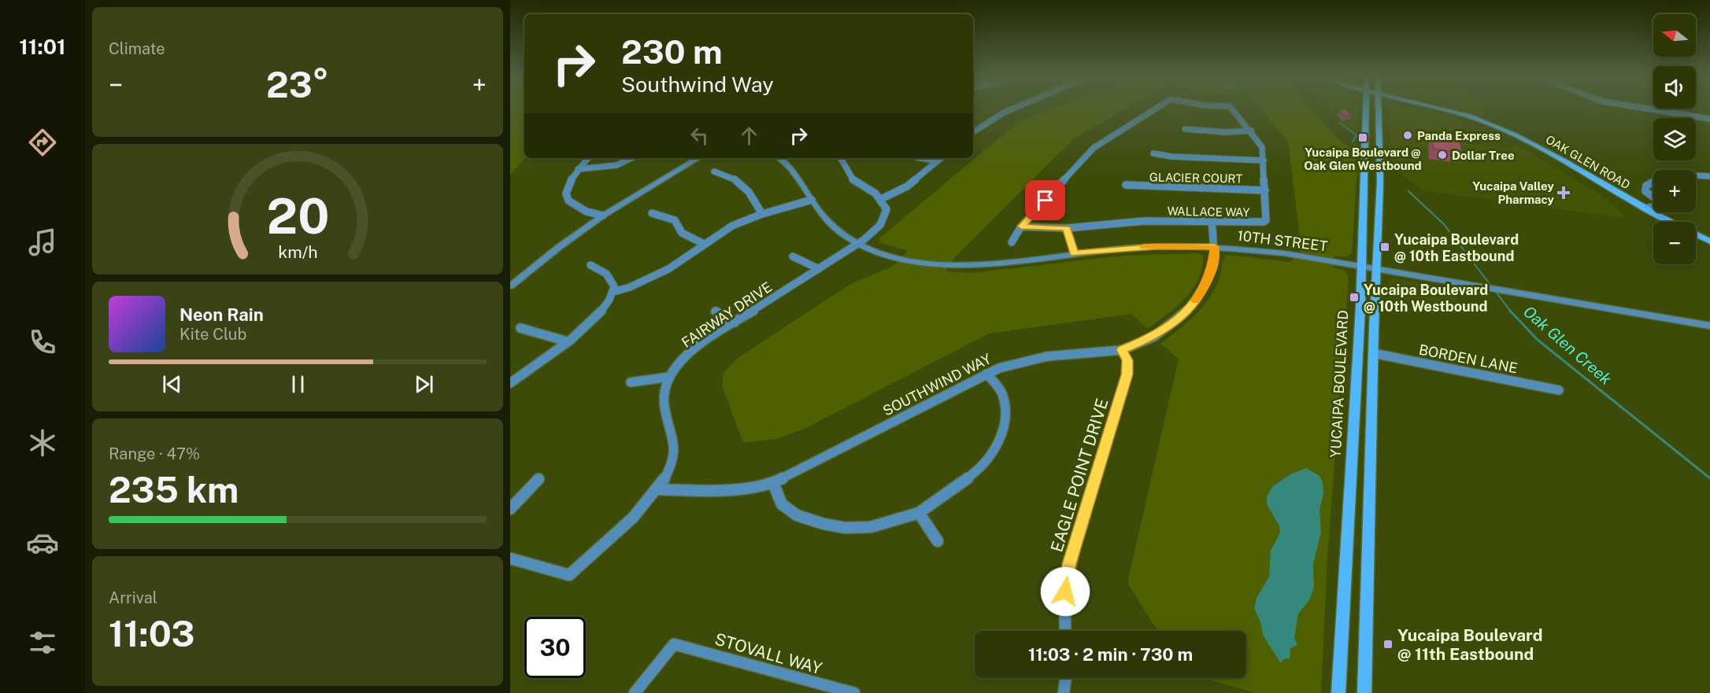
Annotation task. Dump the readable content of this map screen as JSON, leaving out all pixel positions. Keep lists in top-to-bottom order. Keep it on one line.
{"streets":{"main road":["OAK GLEN ROAD","YUCAIPA BOULEVARD"],"street":["GLACIER COURT","WALLACE WAY","10TH STREET","FAIRWAY DRIVE","BORDEN LANE","SOUTHWIND WAY","EAGLE POINT DRIVE","STOVALL WAY"]},"crossings":[["GLACIER COURT","WALLACE WAY"],["WALLACE WAY","SOUTHWIND WAY"],["10TH STREET","FAIRWAY DRIVE"],["10TH STREET","YUCAIPA BOULEVARD"],["10TH STREET","SOUTHWIND WAY"],["FAIRWAY DRIVE","SOUTHWIND WAY"],["SOUTHWIND WAY","EAGLE POINT DRIVE"]],"water":["Oak Glen Creek"],"places":{"other":["Panda Express","Dollar Tree"],"transit":["Yucaipa Boulevard @ Oak Glen Westbound","Yucaipa Boulevard @ 10th Eastbound","Yucaipa Boulevard @ 10th Westbound","Yucaipa Boulevard @ 11th Eastbound"],"health":["Yucaipa Valley Pharmacy"]},"north":"left","page":{"tabs":"11:01","tile":["Climate",["Range · 47%","235 km"],["Arrival","11:03"]],"map_buttons":["+","−"],"turn":["230 m","Southwind Way"],"heat":["−","23°","+"],"song":["Neon Rain","Kite Club"],"limit":"30","trip":"11:03 · 2 min · 730 m","gauge":["20","km/h"]}}
